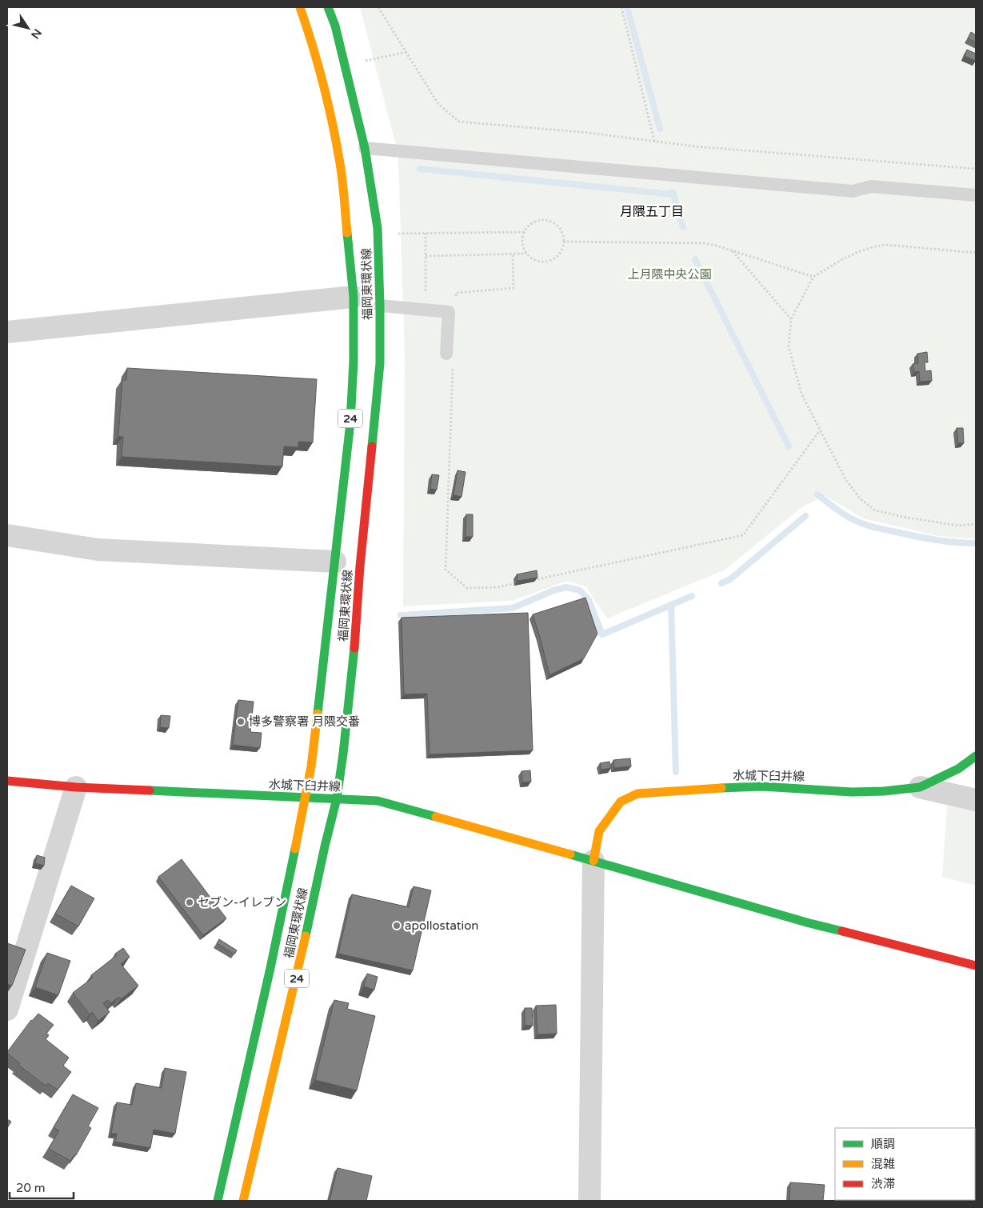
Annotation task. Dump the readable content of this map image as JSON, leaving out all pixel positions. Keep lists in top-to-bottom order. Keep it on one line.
{"streets":{"main road":["福岡東環状線","24","水城下臼井線"]},"crossings":[["福岡東環状線","水城下臼井線"]],"districts":["月隈五丁目"],"parks":["上月隈中央公園"],"places":["博多警察署 月隈交番","セブン-イレブン","apollostation"],"legend":["順調","混雑","渋滞"],"scale_bar":"20 m","north":"bottom right"}
